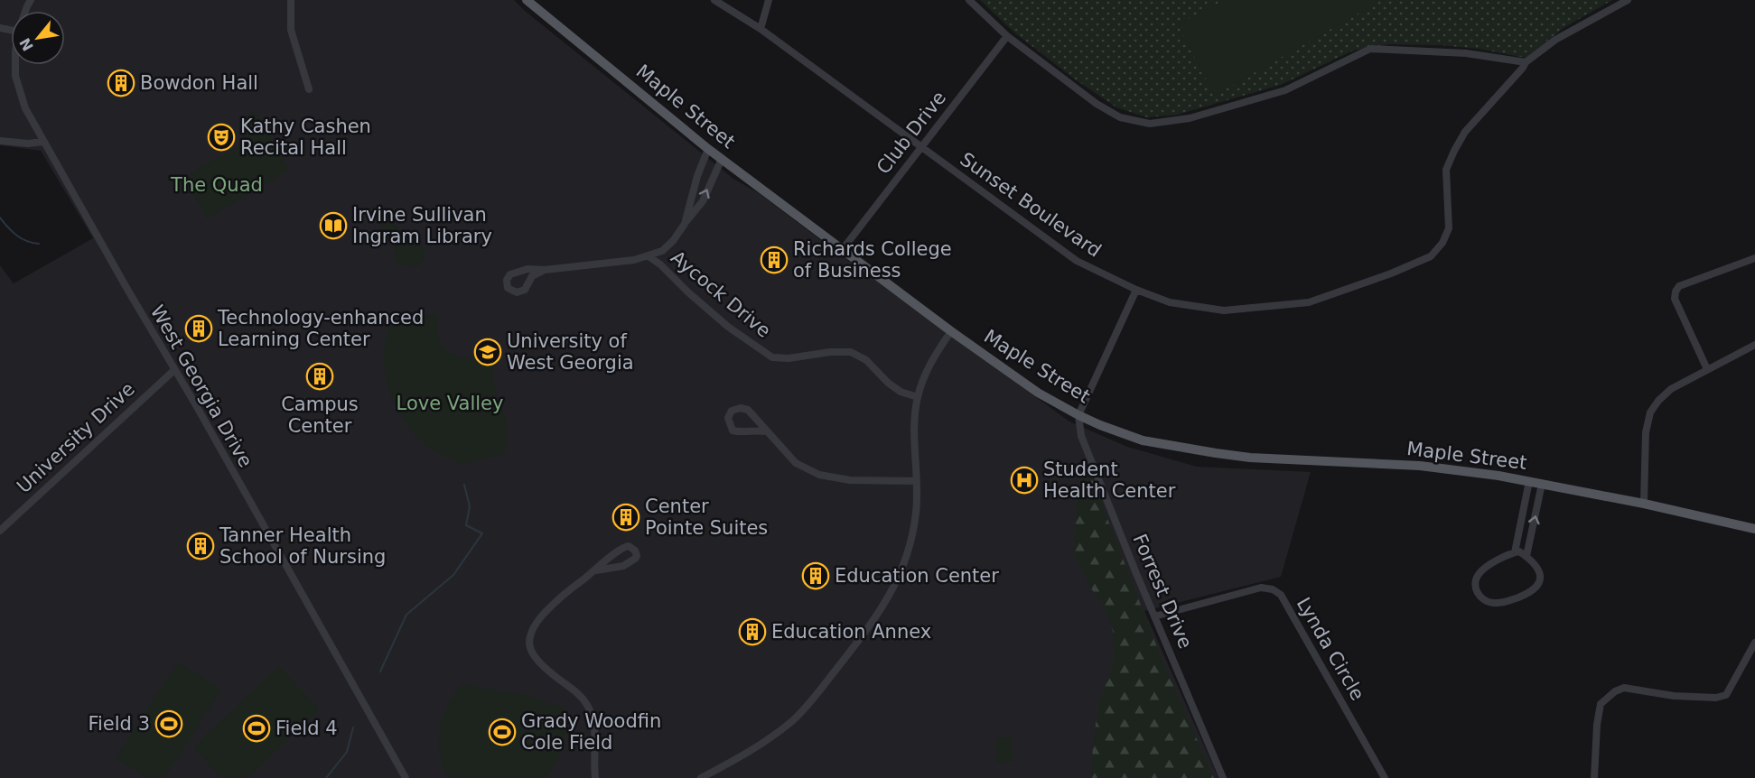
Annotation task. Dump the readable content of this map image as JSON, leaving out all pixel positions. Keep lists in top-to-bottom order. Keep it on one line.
{"streets":{"main road":["Maple Street"],"street":["Club Drive","Sunset Boulevard","Aycock Drive","West Georgia Drive","University Drive","Forrest Drive","Lynda Circle"]},"crossings":[["Maple Street","Club Drive"],["Maple Street","Forrest Drive"],["Club Drive","Sunset Boulevard"],["West Georgia Drive","University Drive"],["Forrest Drive","Lynda Circle"]],"parks":["The Quad","Love Valley"],"places":{"building":["Bowdon Hall","Richards College of Business","Technology-enhanced Learning Center","Campus Center","Center Pointe Suites","Tanner Health School of Nursing","Education Center","Education Annex"],"theatre":["Kathy Cashen Recital Hall"],"library":["Irvine Sullivan Ingram Library"],"school or university":["University of West Georgia"],"hospital":["Student Health Center"],"sports":["Field 3","Field 4","Grady Woodfin Cole Field"]},"north":"bottom left"}
